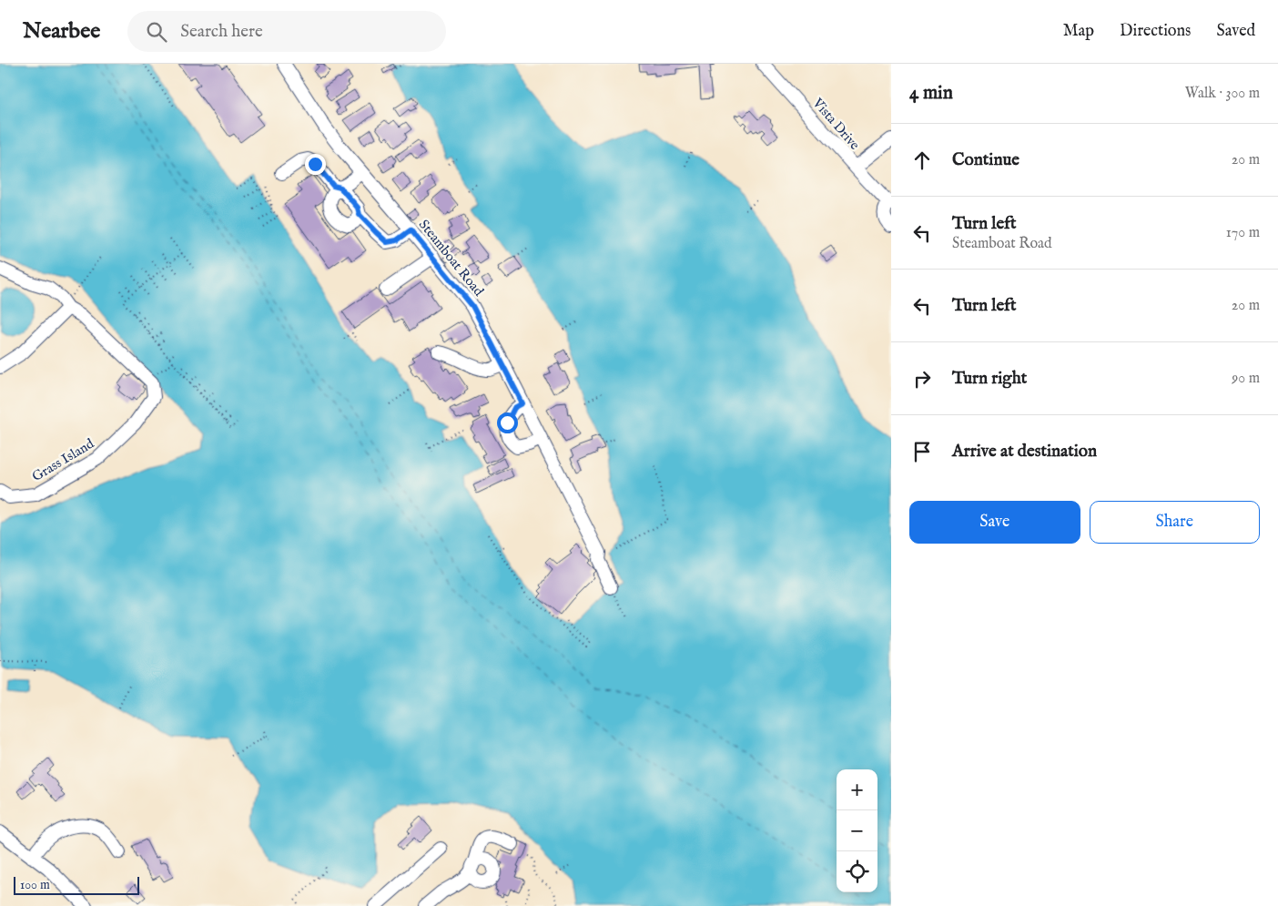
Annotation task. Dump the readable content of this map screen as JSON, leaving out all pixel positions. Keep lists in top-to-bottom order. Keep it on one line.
{"streets":{"street":["Vista Drive","Steamboat Road","Grass Island"]},"scale_bar":"100 m","page":{"header":"Nearbee","search":"Search here","nav":["Map","Directions","Saved"],"heading":["4 min","Walk · 300 m"],"list":[["Continue","20 m"],["Turn left","Steamboat Road","170 m"],["Turn left","20 m"],["Turn right","90 m"],"Arrive at destination"],"buttons":["Save","Share"],"map_buttons":["+","−"],"scale":"100 m"}}
